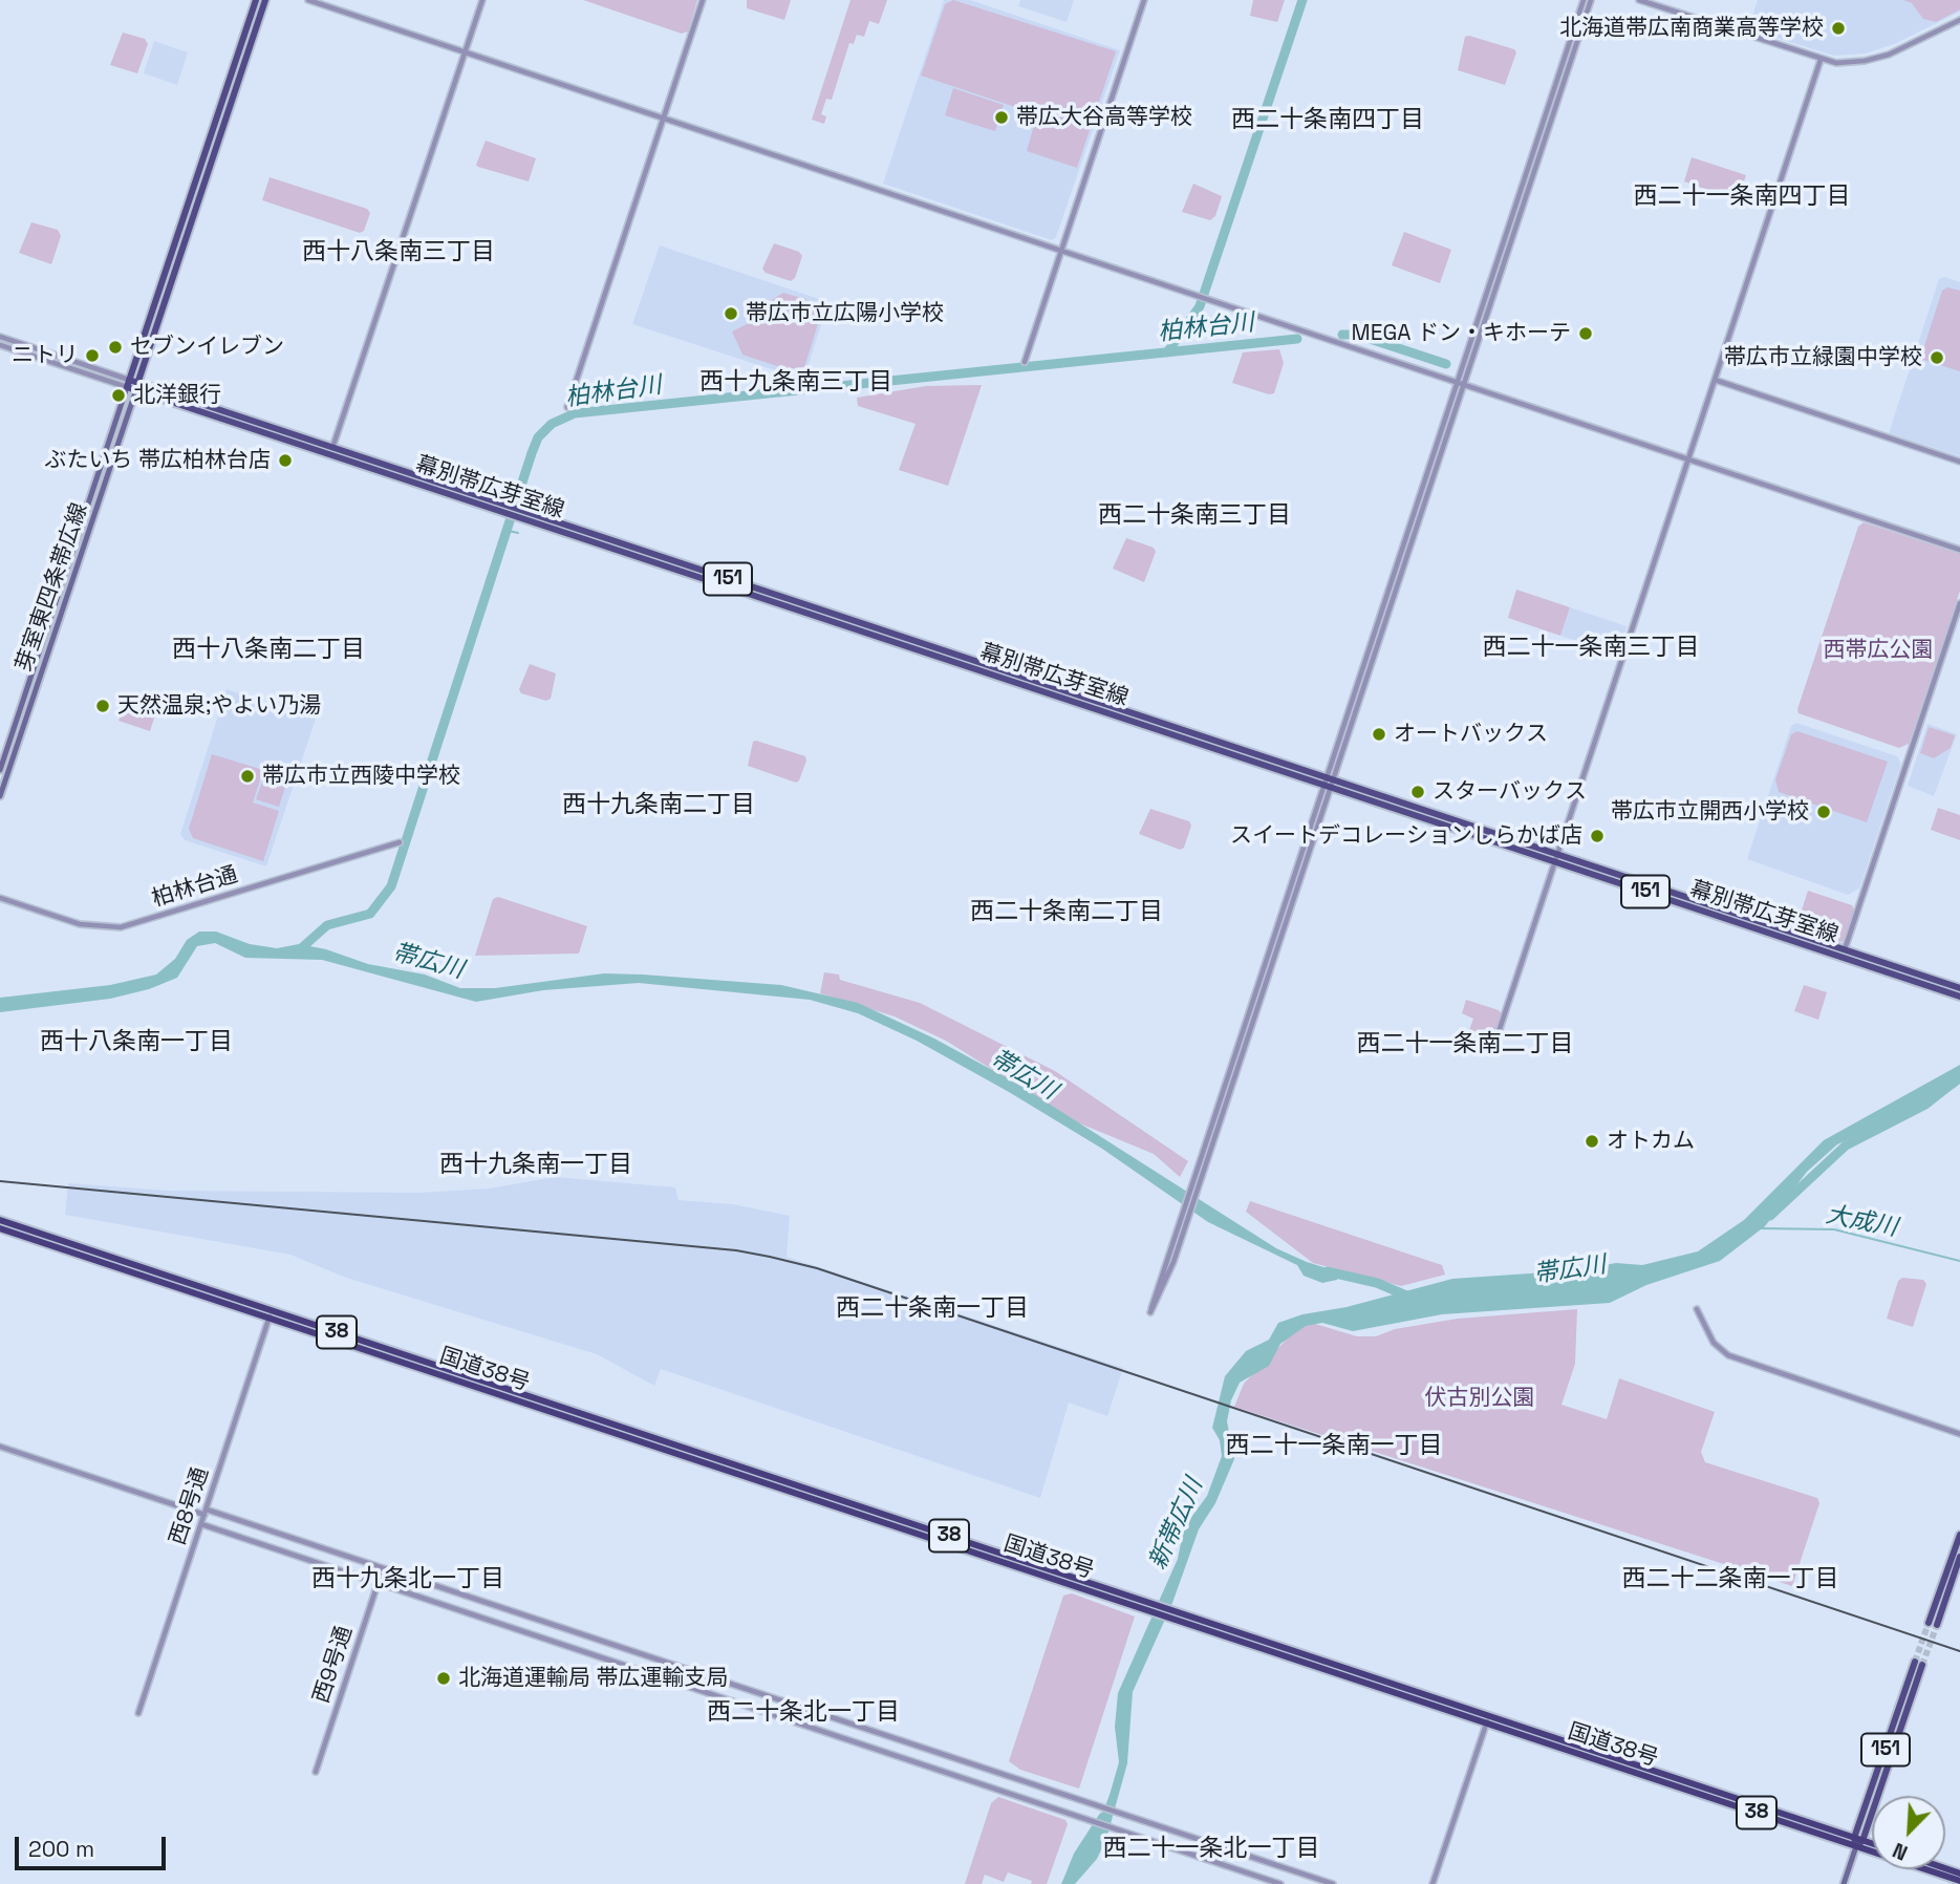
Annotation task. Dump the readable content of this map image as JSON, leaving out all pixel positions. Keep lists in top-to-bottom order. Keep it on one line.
{"streets":{"highway":["38","国道38号"],"main road":["幕別帯広芽室線","151","芽室東四条帯広線"],"street":["柏林台通","西8号通","西9号通"]},"crossings":[["幕別帯広芽室線","芽室東四条帯広線"],["151","国道38号"],["国道38号","西8号通"]],"districts":["西二十条南四丁目","西二十一条南四丁目","西十八条南三丁目","西十九条南三丁目","西二十条南三丁目","西二十一条南三丁目","西十八条南二丁目","西十九条南二丁目","西二十条南二丁目","西十八条南一丁目","西二十一条南二丁目","西十九条南一丁目","西二十条南一丁目","西二十一条南一丁目","西十九条北一丁目","西二十二条南一丁目","西二十条北一丁目","西二十一条北一丁目"],"water":["柏林台川","帯広川","大成川","新帯広川"],"parks":["西帯広公園","伏古別公園"],"places":["北海道帯広南商業高等学校","帯広大谷高等学校","帯広市立広陽小学校","MEGA ドン・キホーテ","セブンイレブン","ニトリ","帯広市立緑園中学校","北洋銀行","ぶたいち 帯広柏林台店","天然温泉;やよい乃湯","オートバックス","帯広市立西陵中学校","スターバックス","帯広市立開西小学校","スイートデコレーションしらかば店","オトカム","北海道運輸局 帯広運輸支局"],"scale_bar":"200 m","north":"bottom left"}
